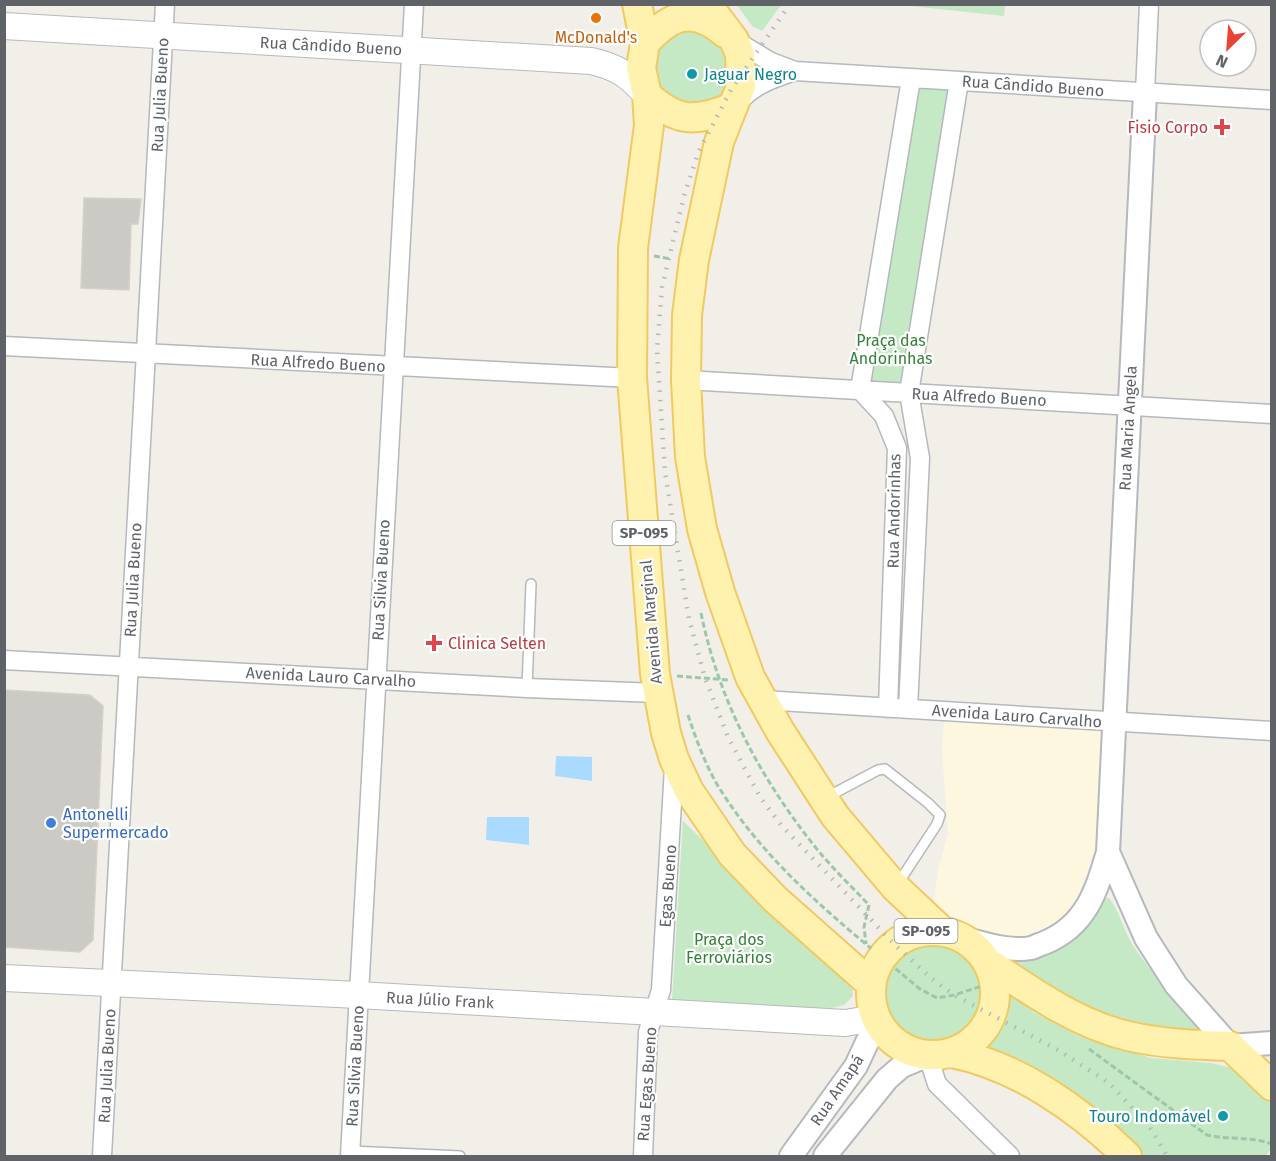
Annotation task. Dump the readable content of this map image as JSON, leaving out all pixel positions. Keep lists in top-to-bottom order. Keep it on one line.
{"streets":{"main road":["Rua Cândido Bueno","SP-095","Avenida Marginal","Rua Júlio Frank"],"street":["Rua Julia Bueno","Rua Alfredo Bueno","Rua Maria Angela","Rua Andorinhas","Rua Silvia Bueno","Avenida Lauro Carvalho","Egas Bueno","Rua Egas Bueno","Rua Amapá"]},"crossings":[["Rua Cândido Bueno","Rua Julia Bueno"],["Rua Cândido Bueno","Rua Maria Angela"],["Rua Cândido Bueno","Rua Andorinhas"],["Rua Cândido Bueno","SP-095"],["Rua Cândido Bueno","Rua Silvia Bueno"],["Rua Cândido Bueno","Avenida Marginal"],["Rua Julia Bueno","Rua Alfredo Bueno"],["Rua Julia Bueno","Avenida Lauro Carvalho"],["Rua Julia Bueno","Rua Júlio Frank"],["Rua Alfredo Bueno","Rua Maria Angela"],["Rua Alfredo Bueno","Rua Andorinhas"],["Rua Alfredo Bueno","SP-095"],["Rua Alfredo Bueno","Rua Silvia Bueno"],["Rua Alfredo Bueno","Avenida Marginal"],["Rua Maria Angela","SP-095"],["Rua Maria Angela","Avenida Lauro Carvalho"],["Rua Andorinhas","Avenida Lauro Carvalho"],["SP-095","Avenida Marginal"],["SP-095","Avenida Lauro Carvalho"],["SP-095","Rua Júlio Frank"],["SP-095","Rua Amapá"],["Rua Silvia Bueno","Avenida Lauro Carvalho"],["Rua Silvia Bueno","Rua Júlio Frank"],["Avenida Marginal","Avenida Lauro Carvalho"],["Avenida Marginal","Egas Bueno"],["Egas Bueno","Rua Júlio Frank"],["Egas Bueno","Rua Egas Bueno"],["Rua Júlio Frank","Rua Egas Bueno"],["Rua Júlio Frank","Rua Amapá"]],"parks":["Praça das Andorinhas","Praça dos Ferroviários"],"places":{"other":["McDonald's","Jaguar Negro","Antonelli Supermercado","Touro Indomável"],"health":["Fisio Corpo","Clinica Selten"]},"north":"bottom left"}
